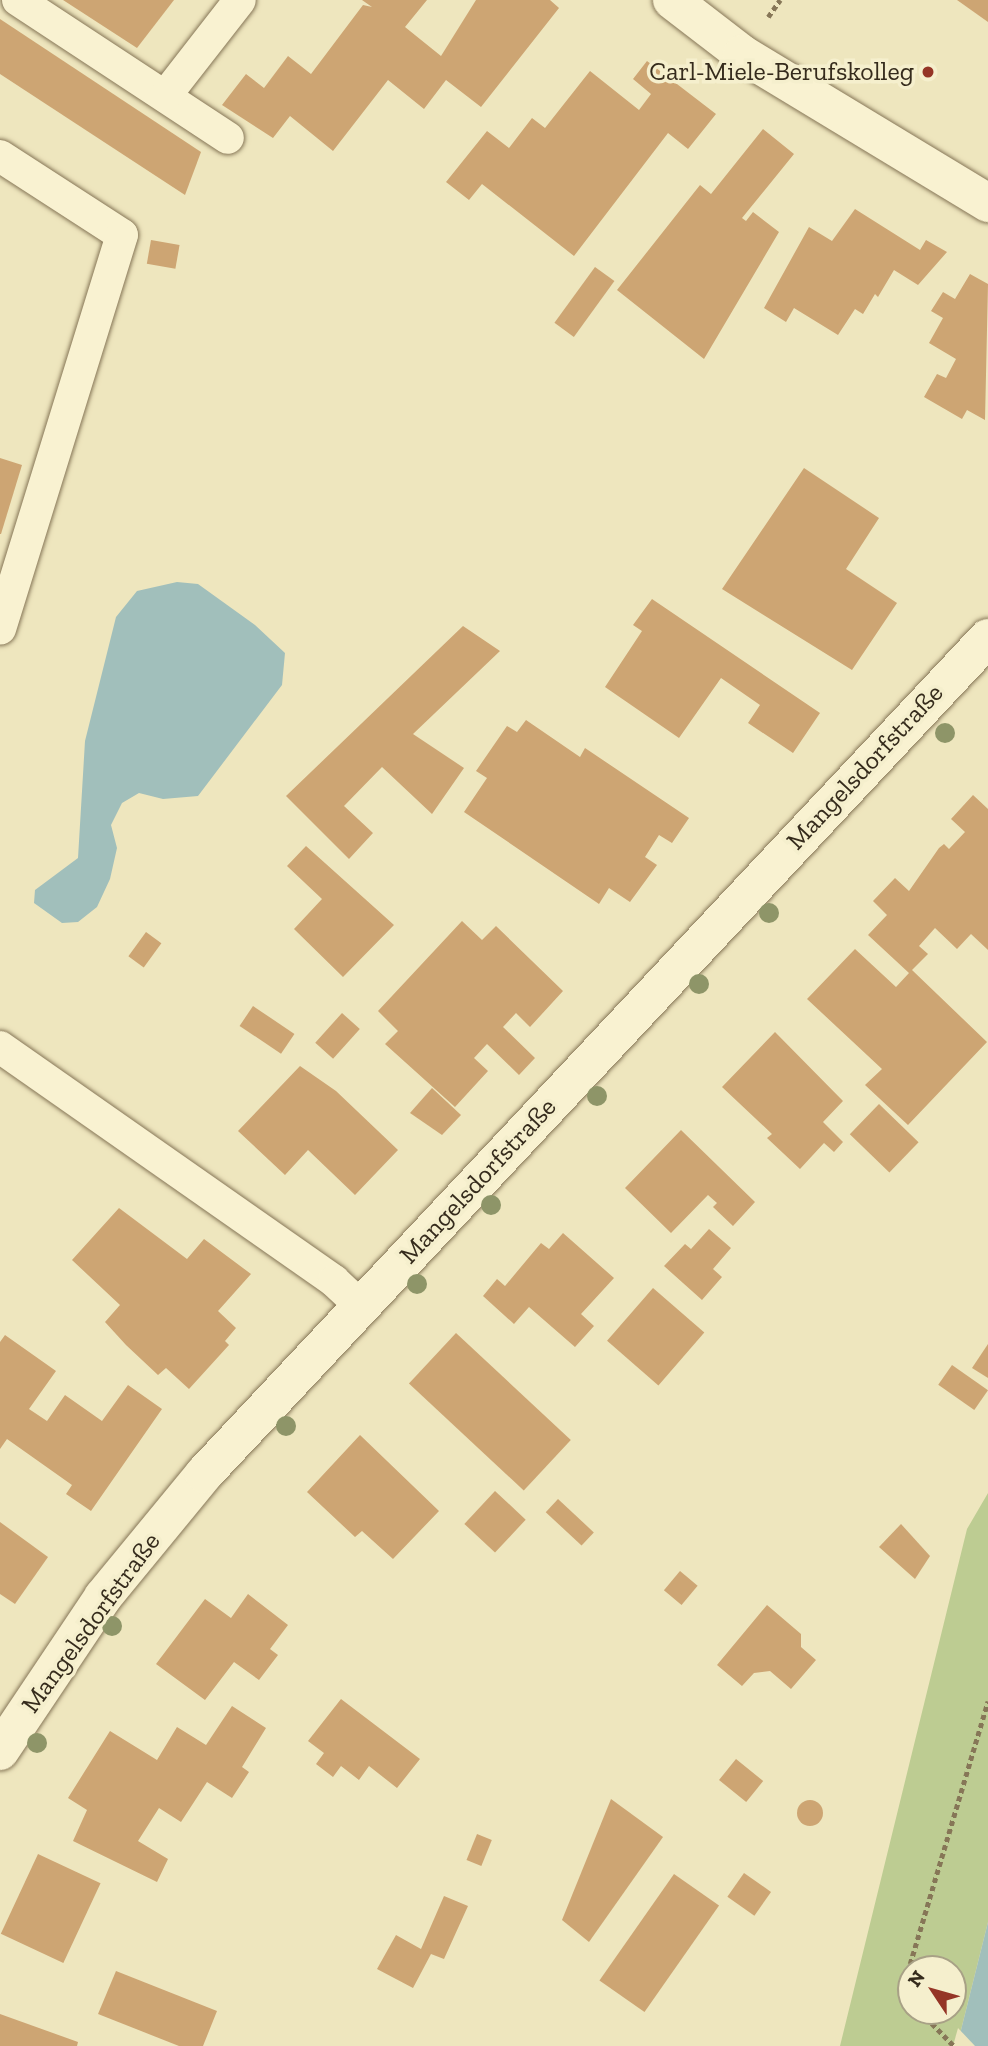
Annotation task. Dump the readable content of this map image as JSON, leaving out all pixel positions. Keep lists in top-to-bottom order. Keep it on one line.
{"streets":{"street":["Mangelsdorfstraße"]},"places":["Carl-Miele-Berufskolleg"],"north":"top left"}
